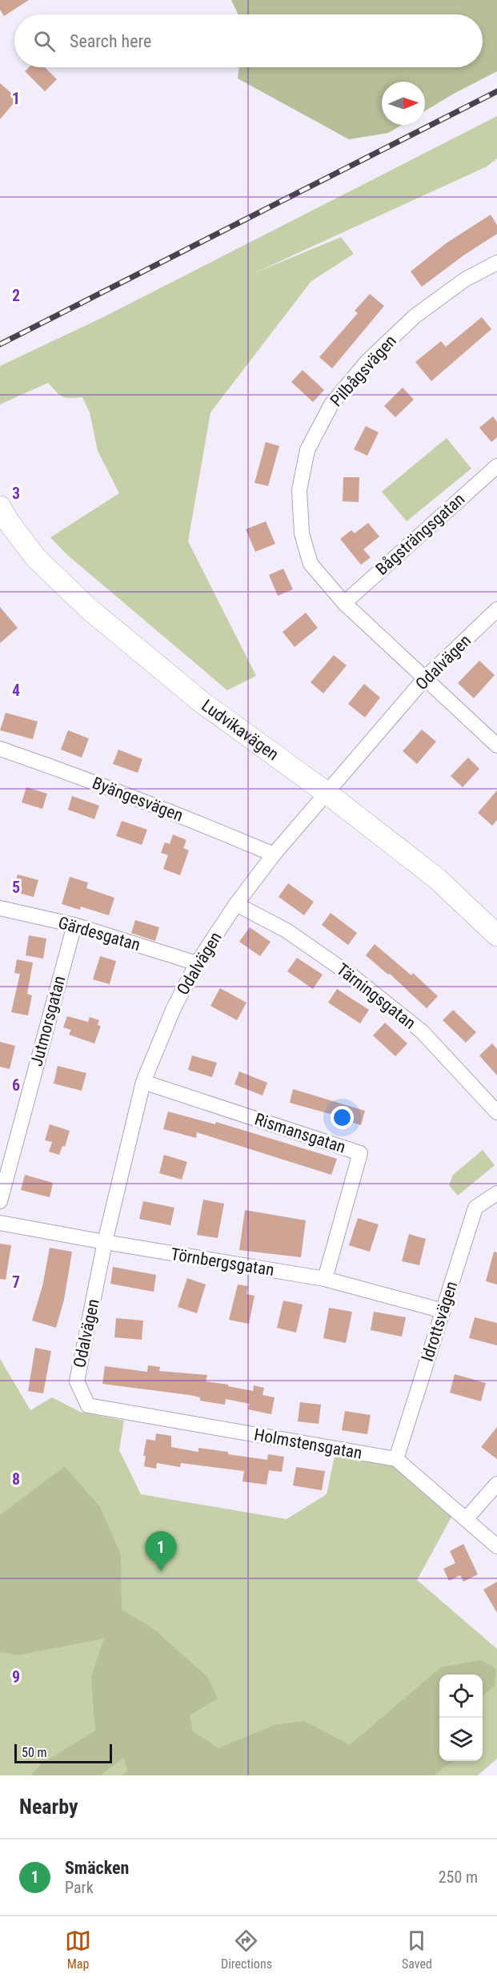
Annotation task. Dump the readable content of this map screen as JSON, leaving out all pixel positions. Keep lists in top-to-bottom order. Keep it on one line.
{"streets":{"street":["Pilbågsvägen","Bågsträngsgatan","Odalvägen","Ludvikavägen","Byängesvägen","Gärdesgatan","Tärningsgatan","Jutmorsgatan","Rismansgatan","Törnbergsgatan","Idrottsvägen","Holmstensgatan"]},"crossings":[["Pilbågsvägen","Bågsträngsgatan"],["Pilbågsvägen","Odalvägen"],["Odalvägen","Ludvikavägen"],["Odalvägen","Byängesvägen"],["Odalvägen","Gärdesgatan"],["Odalvägen","Tärningsgatan"],["Odalvägen","Rismansgatan"],["Odalvägen","Törnbergsgatan"],["Odalvägen","Holmstensgatan"],["Gärdesgatan","Jutmorsgatan"],["Rismansgatan","Törnbergsgatan"],["Törnbergsgatan","Idrottsvägen"],["Idrottsvägen","Holmstensgatan"]],"scale_bar":"50 m","north":"right","page":{"search":"Search here","pins":"1","scale":"50 m","heading":"Nearby","list":[{"mark":"1","name":"Smäcken","note":"Park","value":"250 m"}],"nav":["Map","Directions","Saved"]},"grid":{"rows":["1","2","3","4","5","6","7","8","9"]}}
